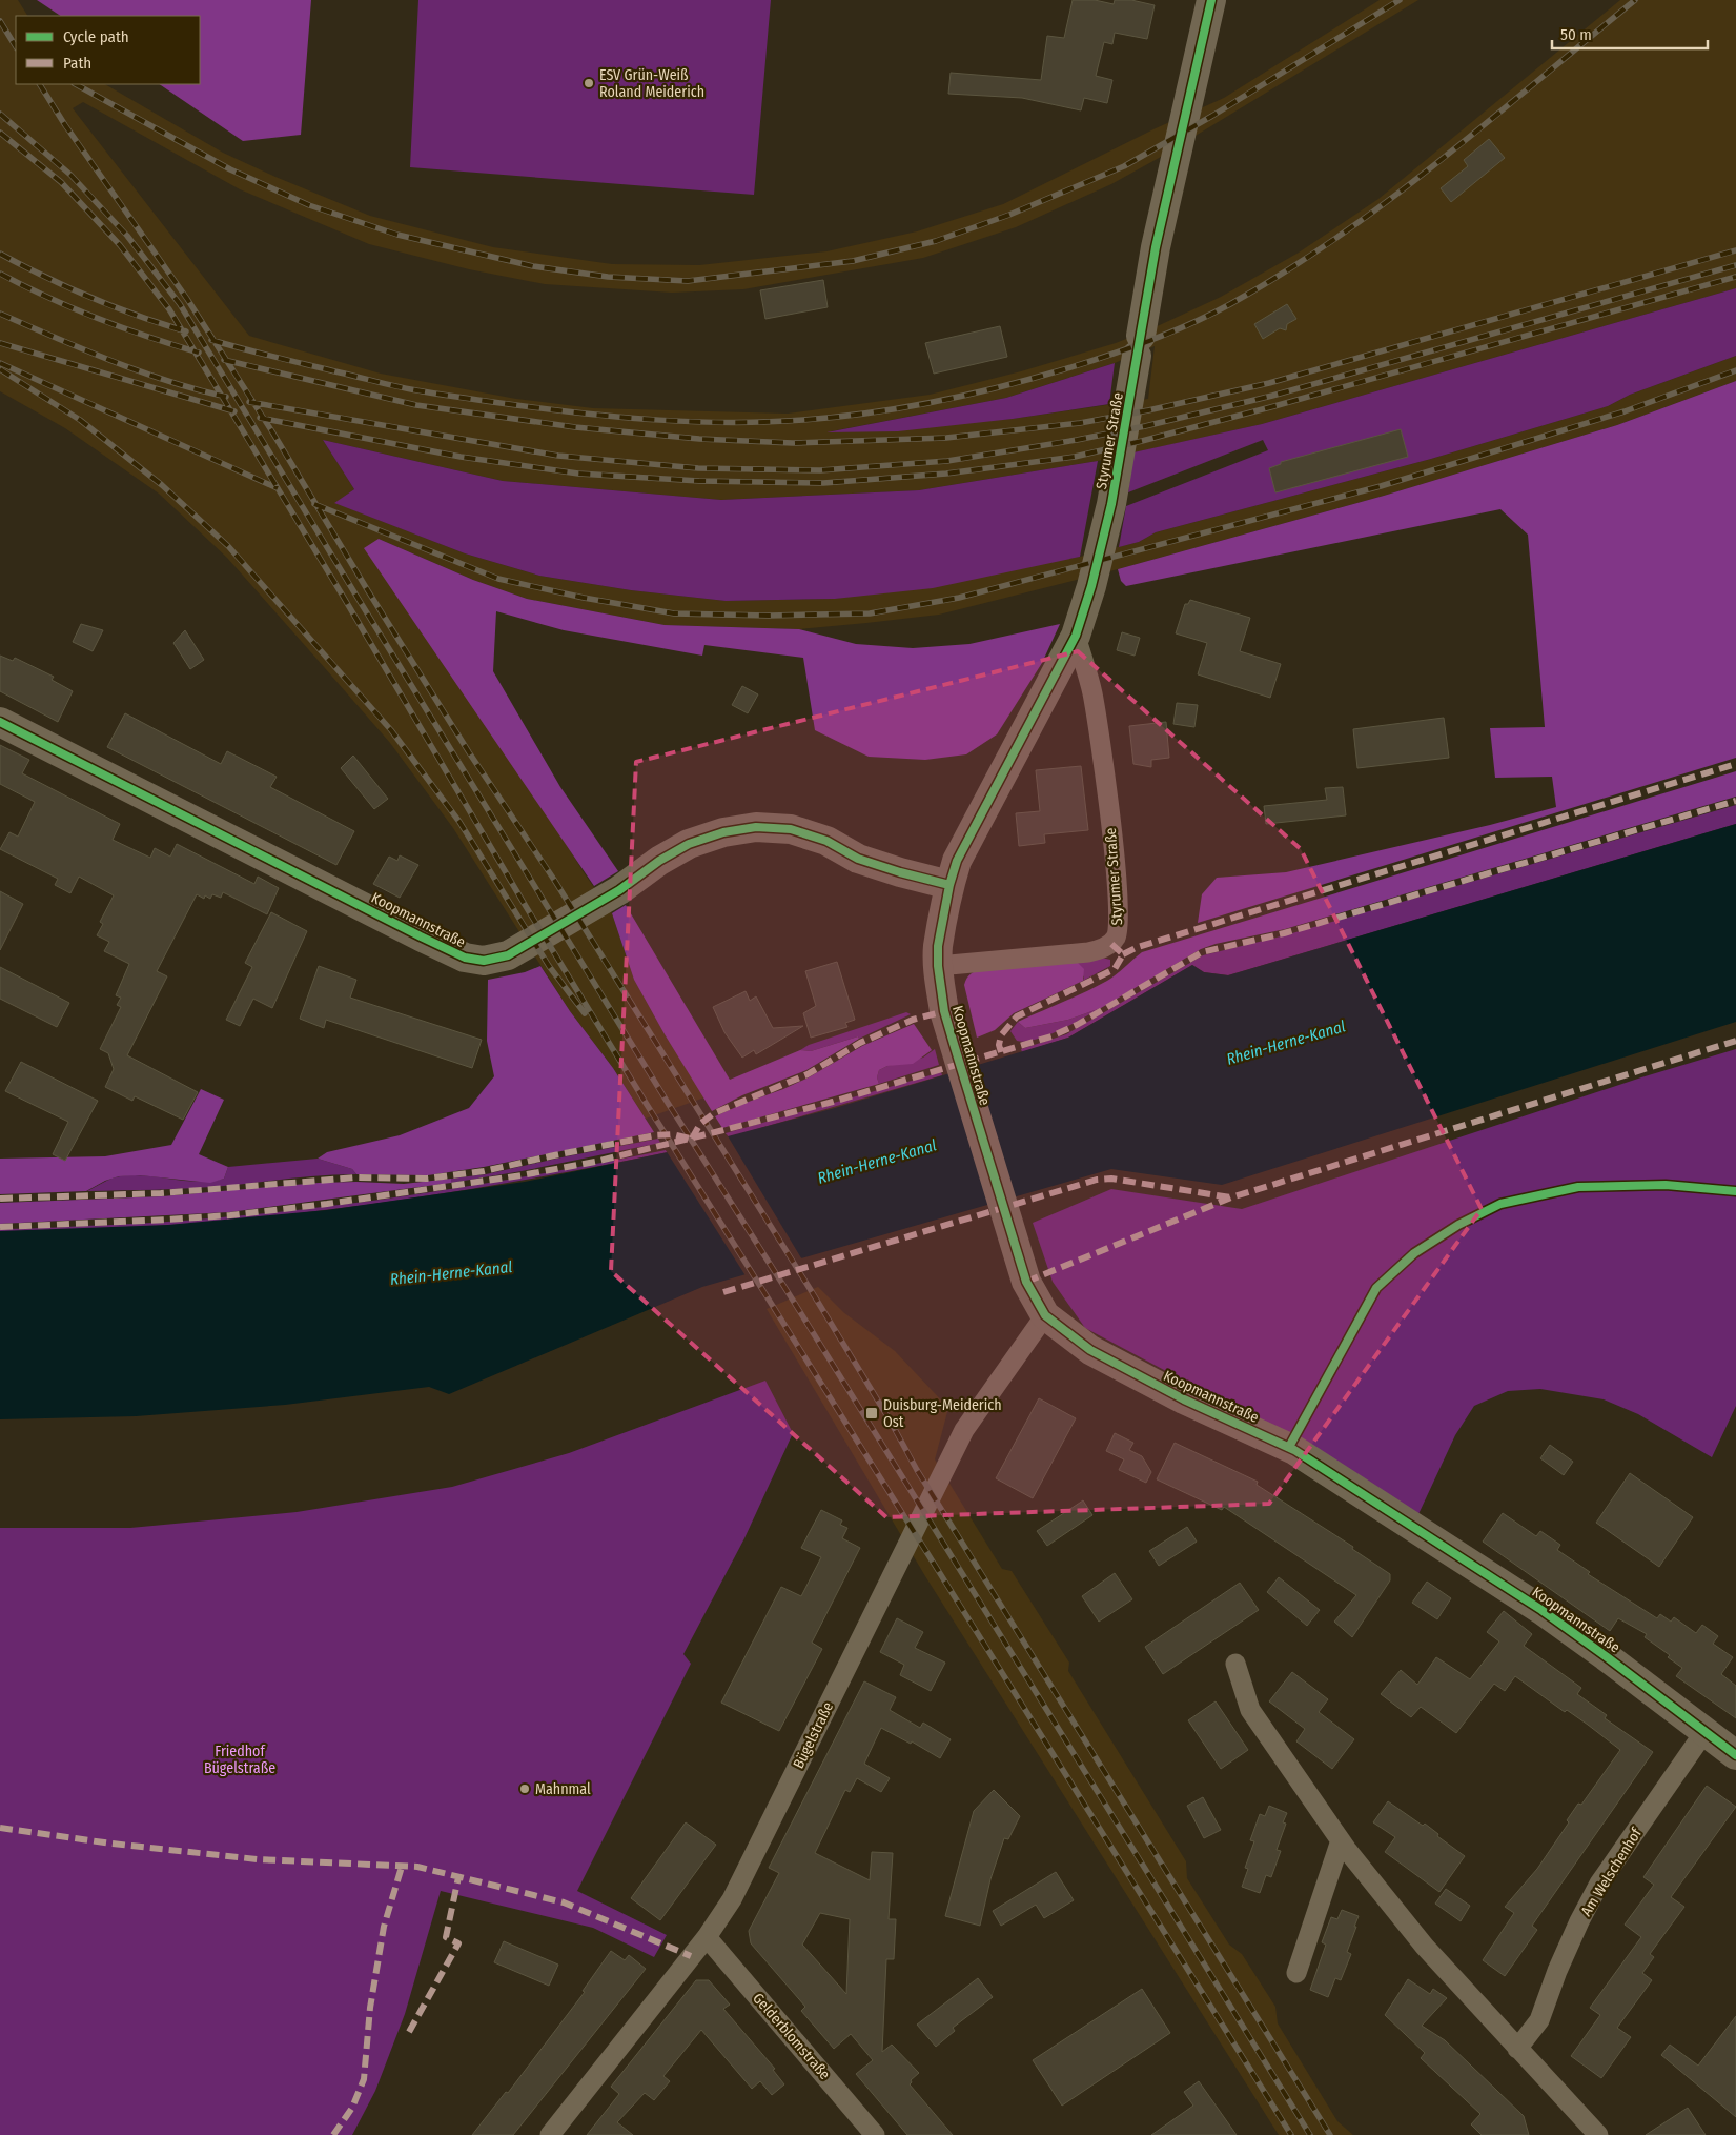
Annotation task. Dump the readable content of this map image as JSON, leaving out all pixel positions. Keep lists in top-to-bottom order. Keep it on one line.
{"streets":{"street":["Styrumer Straße","Koopmannstraße","Bügelstraße","Am Welschenhof","Gelderblomstraße"]},"crossings":[["Styrumer Straße","Koopmannstraße"],["Koopmannstraße","Bügelstraße"],["Koopmannstraße","Am Welschenhof"],["Bügelstraße","Gelderblomstraße"]],"water":["Rhein-Herne-Kanal"],"parks":["Friedhof Bügelstraße"],"places":{"other":["ESV Grün-Weiß Roland Meiderich","Mahnmal"],"transit":["Duisburg-Meiderich Ost"]},"legend":["Cycle path","Path"],"scale_bar":"50 m"}
